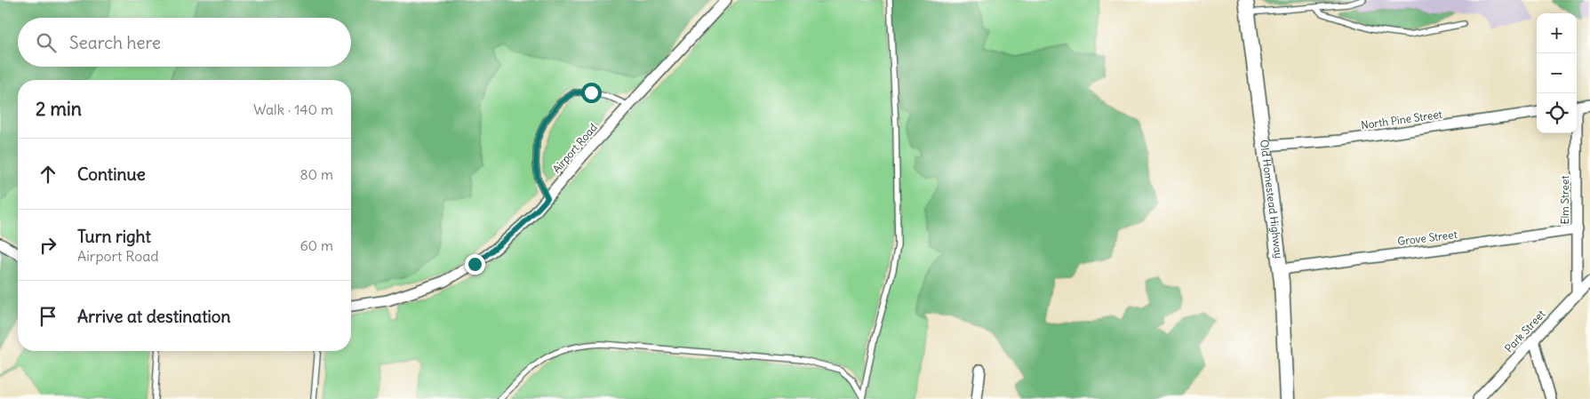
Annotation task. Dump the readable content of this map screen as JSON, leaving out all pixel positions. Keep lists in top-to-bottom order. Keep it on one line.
{"streets":{"main road":["Old Homestead Highway"],"street":["North Pine Street","Airport Road","Elm Street","Grove Street","Park Street"]},"crossings":[["North Pine Street","Old Homestead Highway"],["Old Homestead Highway","Grove Street"],["Elm Street","Grove Street"],["Elm Street","Park Street"]],"page":{"map_buttons":["+","−"],"search":"Search here","heading":["2 min","Walk · 140 m"],"list":[["Continue","80 m"],["Turn right","Airport Road","60 m"],"Arrive at destination"]}}
